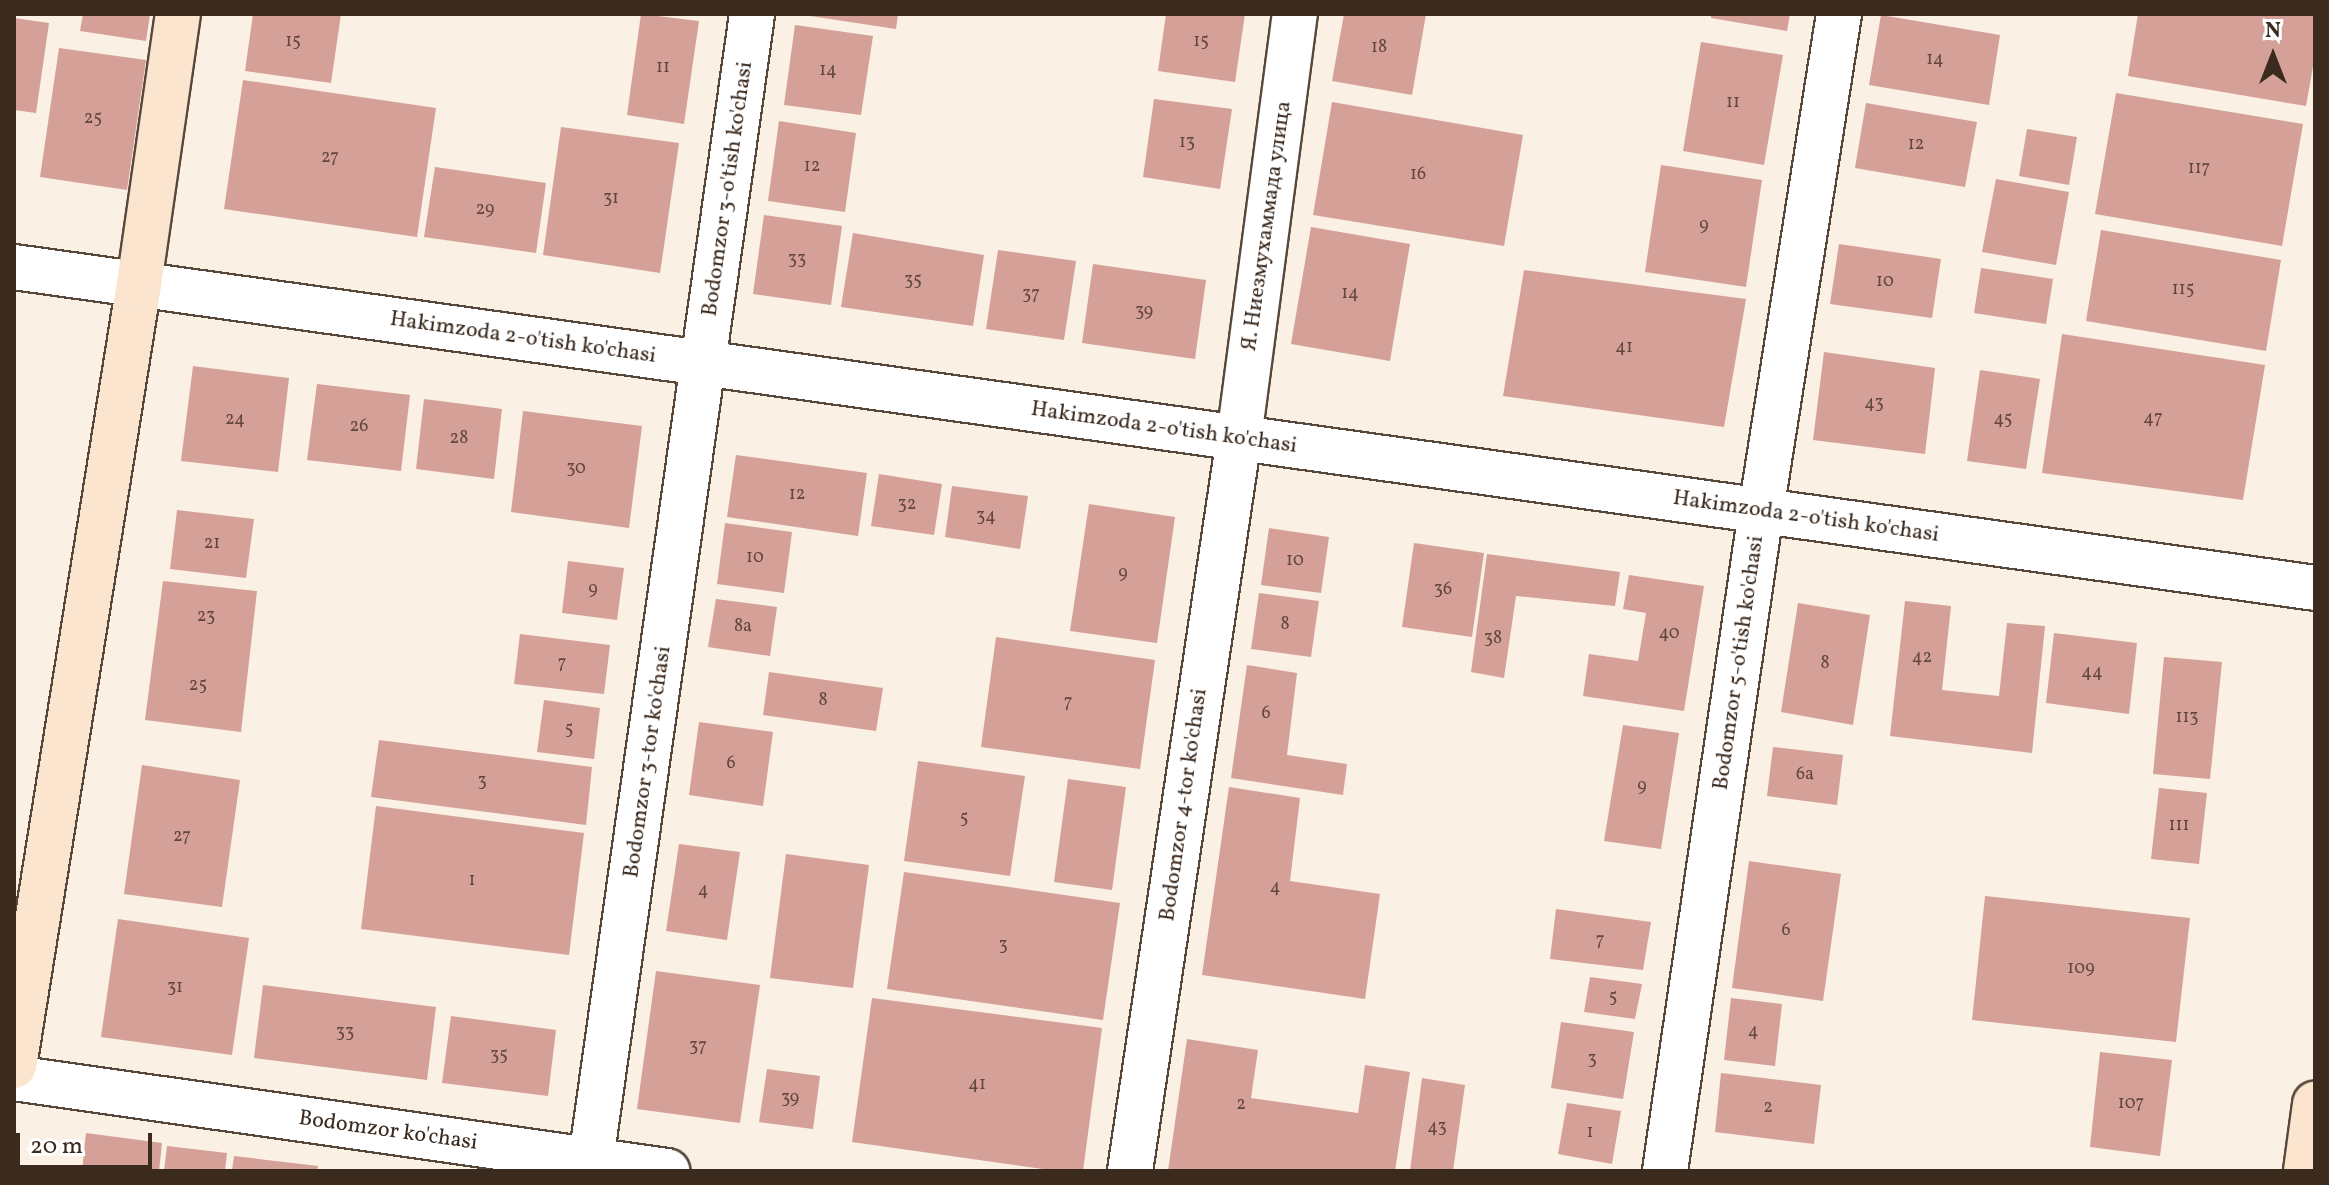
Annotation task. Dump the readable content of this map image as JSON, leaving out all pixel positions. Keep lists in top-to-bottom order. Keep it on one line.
{"streets":{"street":["Bodomzor 3-o'tish ko'chasi","Я. Ниезмухаммада улица","Hakimzoda 2-o'tish ko'chasi","Bodomzor 5-o'tish ko'chasi","Bodomzor 3-tor ko'chasi","Bodomzor 4-tor ko'chasi","Bodomzor ko'chasi"]},"crossings":[["Bodomzor 3-o'tish ko'chasi","Hakimzoda 2-o'tish ko'chasi"],["Bodomzor 3-o'tish ko'chasi","Bodomzor 3-tor ko'chasi"],["Я. Ниезмухаммада улица","Hakimzoda 2-o'tish ko'chasi"],["Я. Ниезмухаммада улица","Bodomzor 4-tor ko'chasi"],["Hakimzoda 2-o'tish ko'chasi","Bodomzor 5-o'tish ko'chasi"],["Hakimzoda 2-o'tish ko'chasi","Bodomzor 3-tor ko'chasi"],["Hakimzoda 2-o'tish ko'chasi","Bodomzor 4-tor ko'chasi"],["Bodomzor 3-tor ko'chasi","Bodomzor ko'chasi"]],"house_numbers":["15","15","18","14","11","14","11","25","13","12","27","12","117","16","31","29","9","33","35","10","115","14","37","39","41","43","47","24","45","26","28","30","12","32","34","21","10","10","9","9","36","23","8","8a","40","38","42","7","8","44","25","8","7","6","113","5","6","6a","3","9","5","111","27","1","4","4","6","7","3","109","31","5","4","33","37","35","3","41","39","107","2","2","43","1"],"scale_bar":"20 m","north":"top"}
